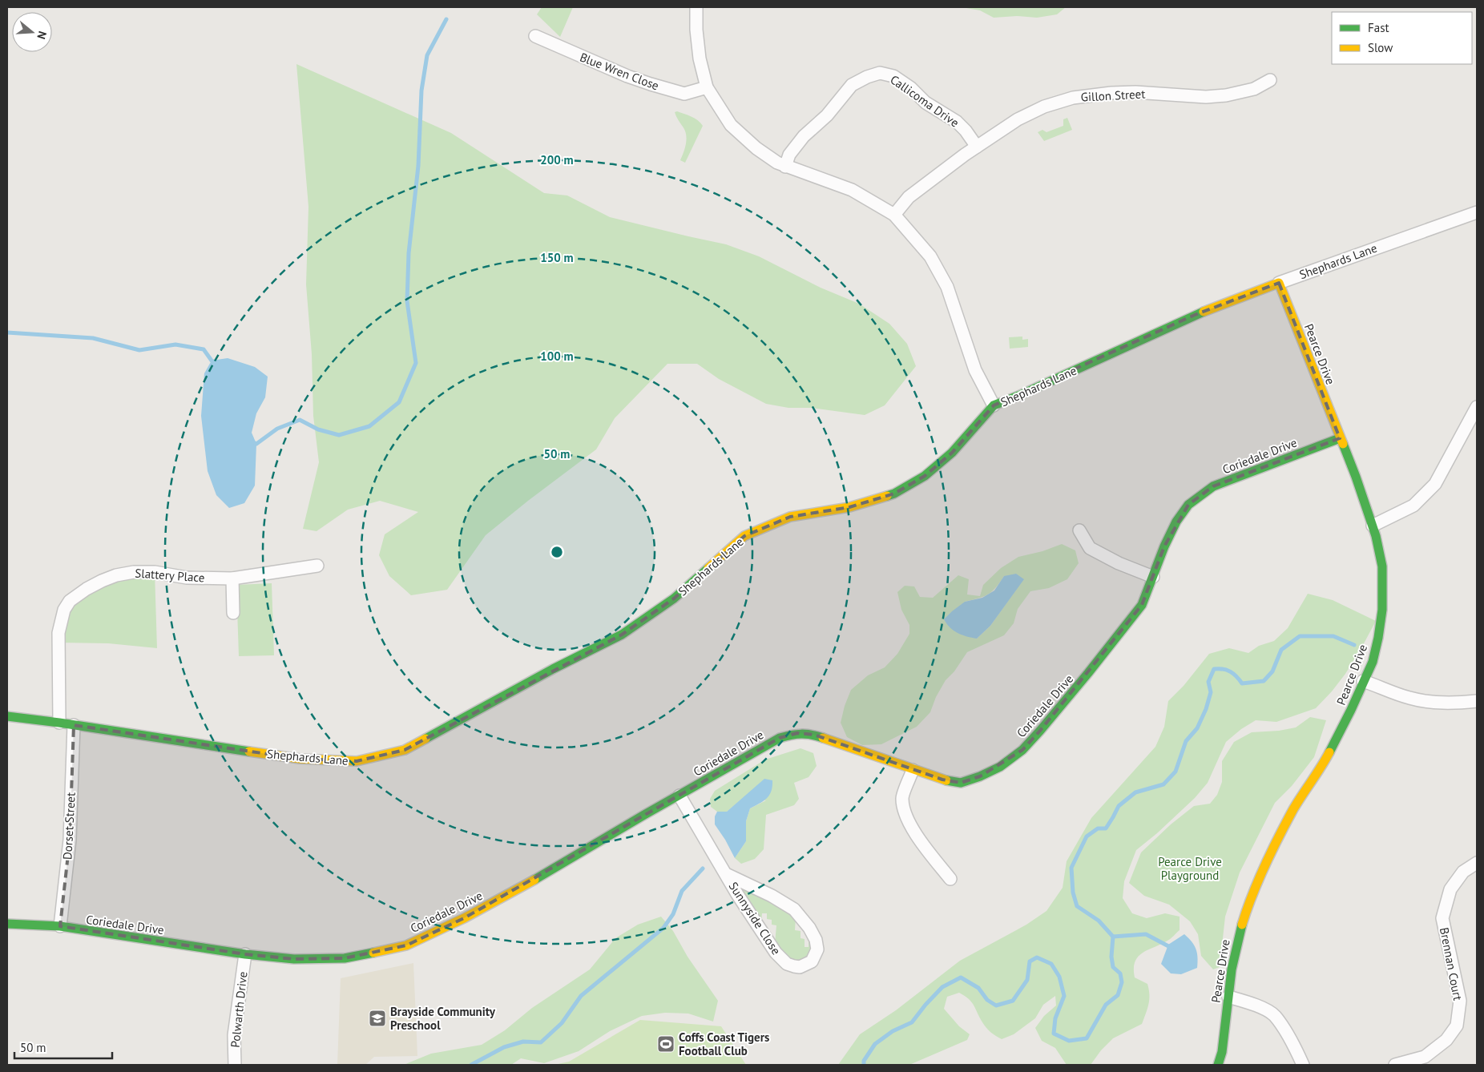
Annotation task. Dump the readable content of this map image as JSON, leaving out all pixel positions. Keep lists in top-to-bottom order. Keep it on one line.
{"streets":{"street":["Blue Wren Close","Gillon Street","Callicoma Drive","Shephards Lane","Pearce Drive","Coriedale Drive","Slattery Place","Dorset Street","Sunnyside Close","Brennan Court","Polwarth Drive"]},"crossings":[["Gillon Street","Callicoma Drive"],["Shephards Lane","Pearce Drive"],["Shephards Lane","Slattery Place"],["Shephards Lane","Dorset Street"],["Pearce Drive","Coriedale Drive"],["Coriedale Drive","Dorset Street"],["Coriedale Drive","Sunnyside Close"],["Coriedale Drive","Polwarth Drive"]],"parks":["Pearce Drive Playground"],"places":{"school or university":["Brayside Community Preschool"],"sports":["Coffs Coast Tigers Football Club"]},"legend":["Fast","Slow"],"scale_bar":"50 m","north":"right","rings":["200 m","150 m","100 m","50 m"]}
